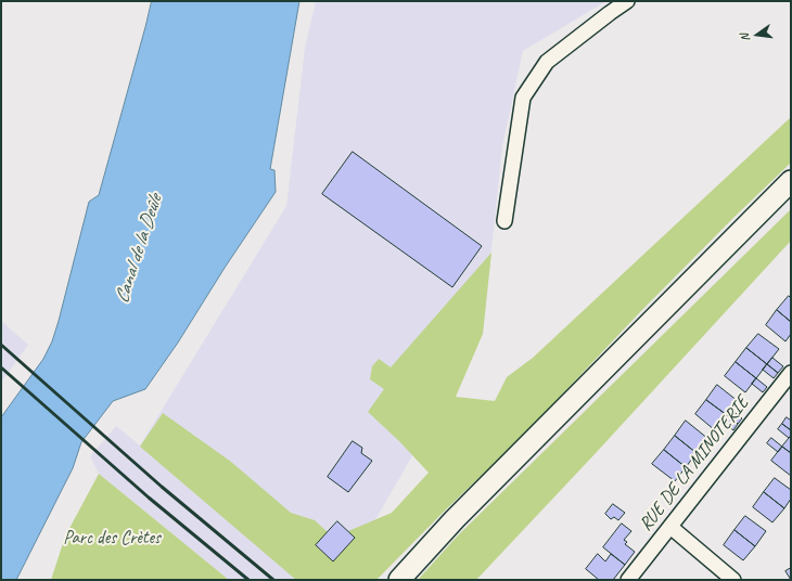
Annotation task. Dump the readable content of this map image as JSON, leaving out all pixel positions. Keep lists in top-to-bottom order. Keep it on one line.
{"streets":{"street":["RUE DE LA MINOTERIE"]},"water":["Canal de la Deûle"],"parks":["Parc des Crètes"],"north":"left"}
